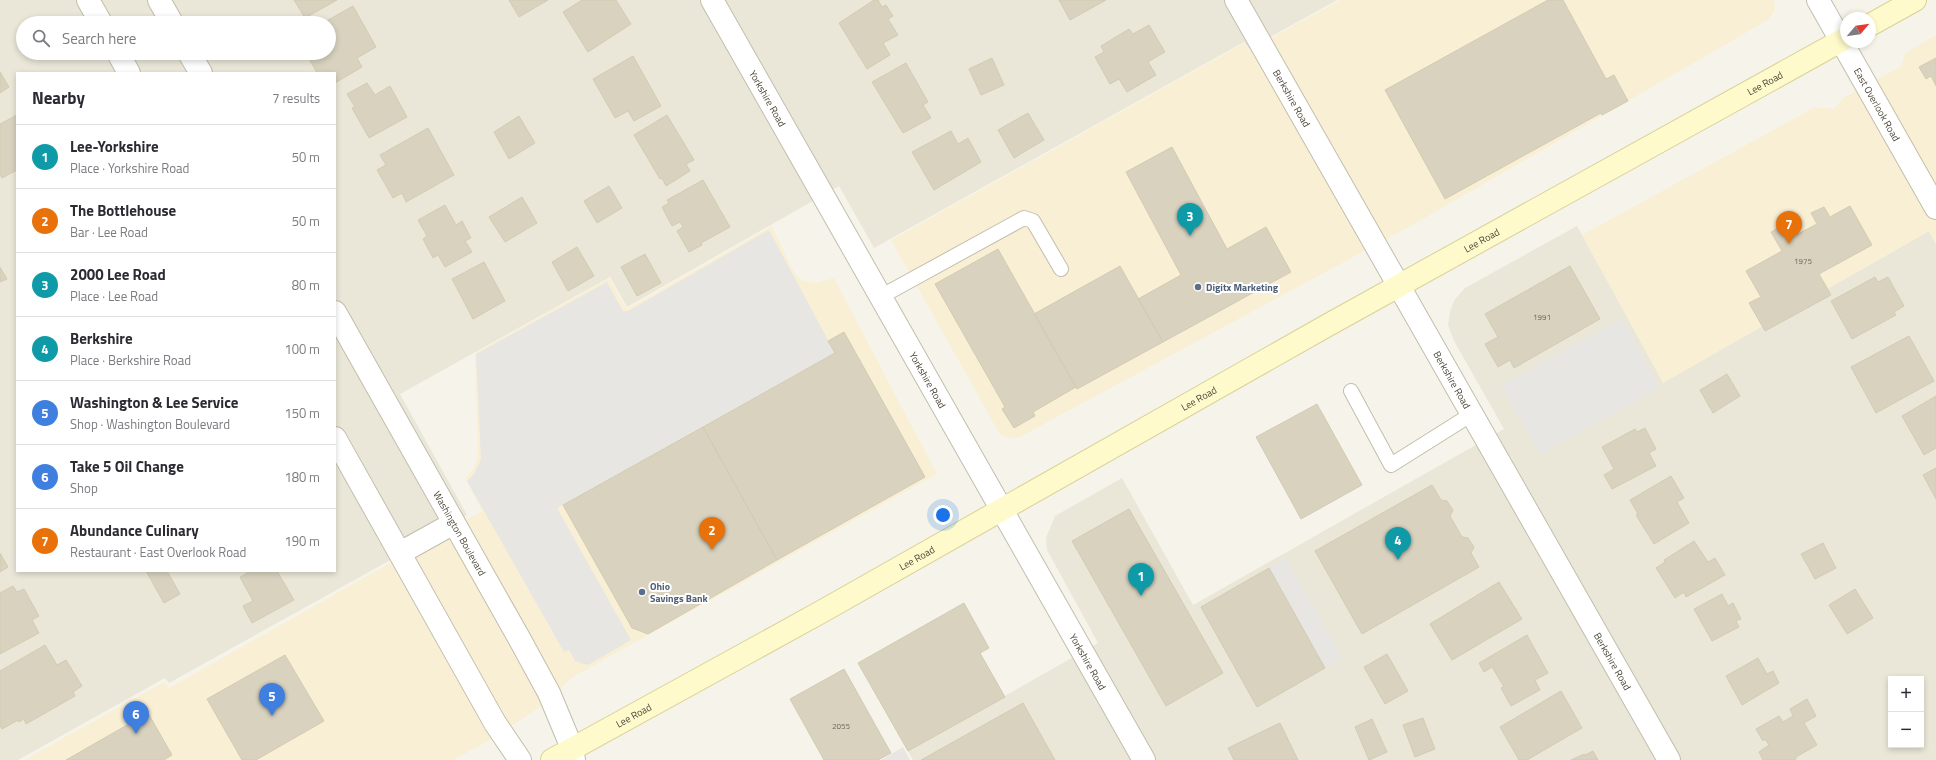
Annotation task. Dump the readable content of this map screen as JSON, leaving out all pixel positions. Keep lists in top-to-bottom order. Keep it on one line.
{"streets":{"main road":["Lee Road"],"street":["Yorkshire Road","Berkshire Road","East Overlook Road","Washington Boulevard"]},"crossings":[["Lee Road","Yorkshire Road"],["Lee Road","Berkshire Road"],["Lee Road","Washington Boulevard"]],"places":["Digitx Marketing","Ohio Savings Bank"],"house_numbers":["1975","1991","2055"],"north":"top right","page":{"search":"Search here","heading":["Nearby","7 results"],"list":[{"mark":"1","name":"Lee-Yorkshire","note":"Place · Yorkshire Road","value":"50 m"},{"mark":"2","name":"The Bottlehouse","note":"Bar · Lee Road","value":"50 m"},{"mark":"3","name":"2000 Lee Road","note":"Place · Lee Road","value":"80 m"},{"mark":"4","name":"Berkshire","note":"Place · Berkshire Road","value":"100 m"},{"mark":"5","name":"Washington & Lee Service","note":"Shop · Washington Boulevard","value":"150 m"},{"mark":"6","name":"Take 5 Oil Change","note":"Shop","value":"180 m"},{"mark":"7","name":"Abundance Culinary","note":"Restaurant · East Overlook Road","value":"190 m"}],"pins":["3","7","2","4","1","5","6"],"map_buttons":["+","−"]}}
